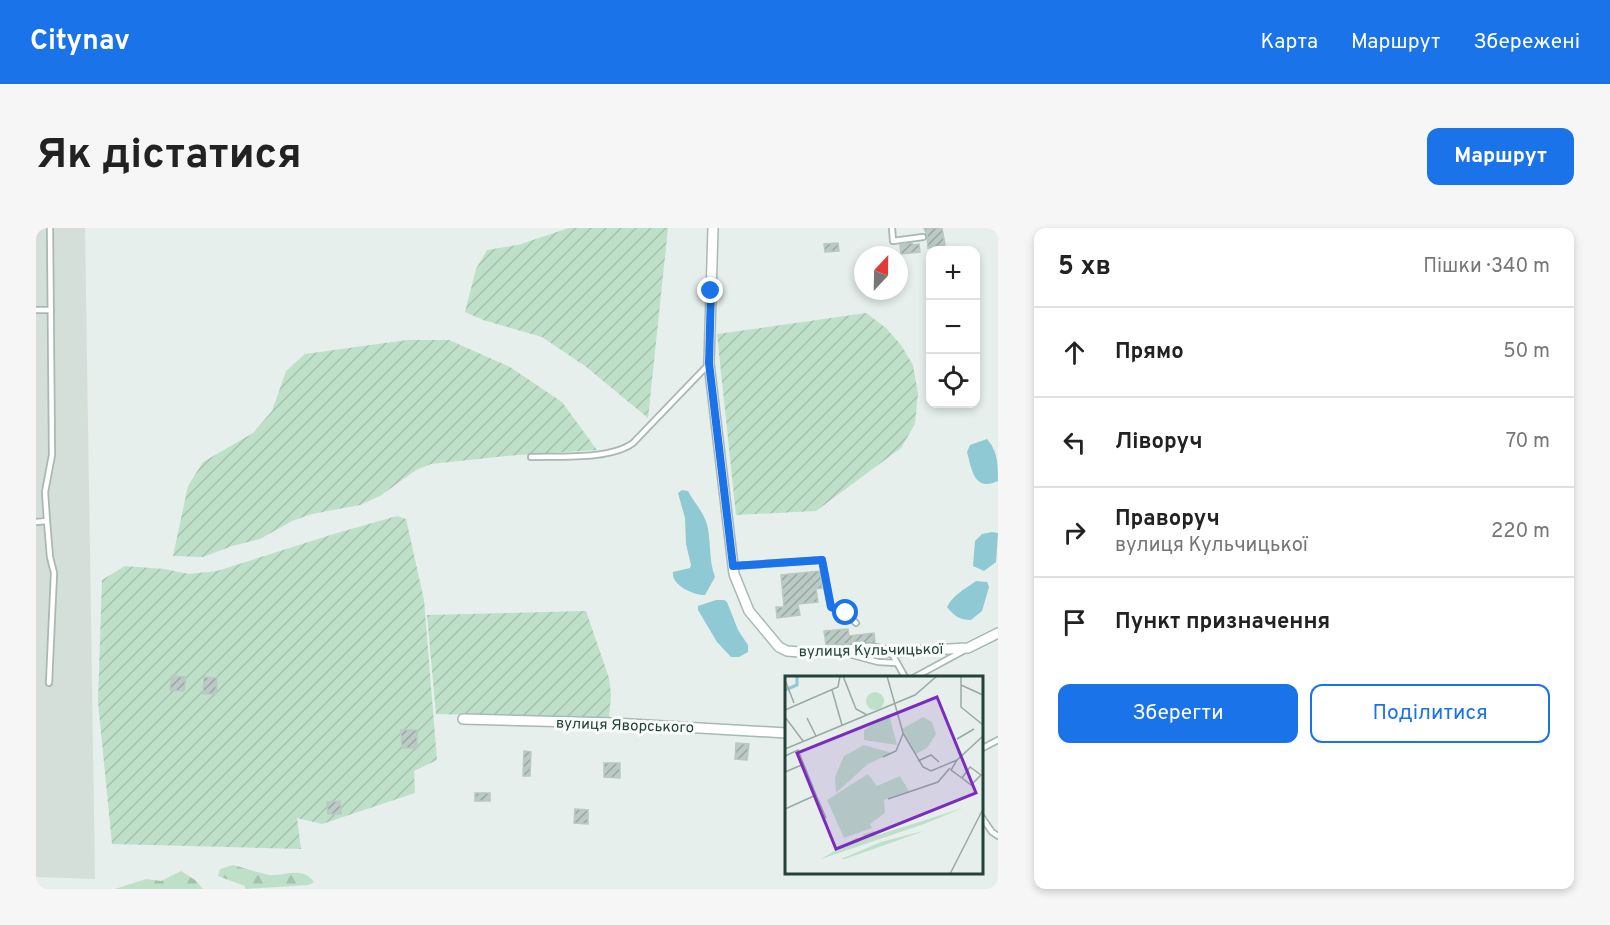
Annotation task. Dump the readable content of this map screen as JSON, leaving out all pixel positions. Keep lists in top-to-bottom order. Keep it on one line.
{"streets":{"street":["вулиця Кульчицької","вулиця Яворського"]},"north":"top","page":{"header":"Citynav","nav":["Карта","Маршрут","Збережені"],"buttons":["Маршрут",["Зберегти","Поділитися"]],"title":"Як дістатися","heading":["5 хв","Пішки · 340 m"],"map_buttons":["+","−"],"list":[["Прямо","50 m"],["Ліворуч","70 m"],["Праворуч","вулиця Кульчицької","220 m"],"Пункт призначення"]}}
